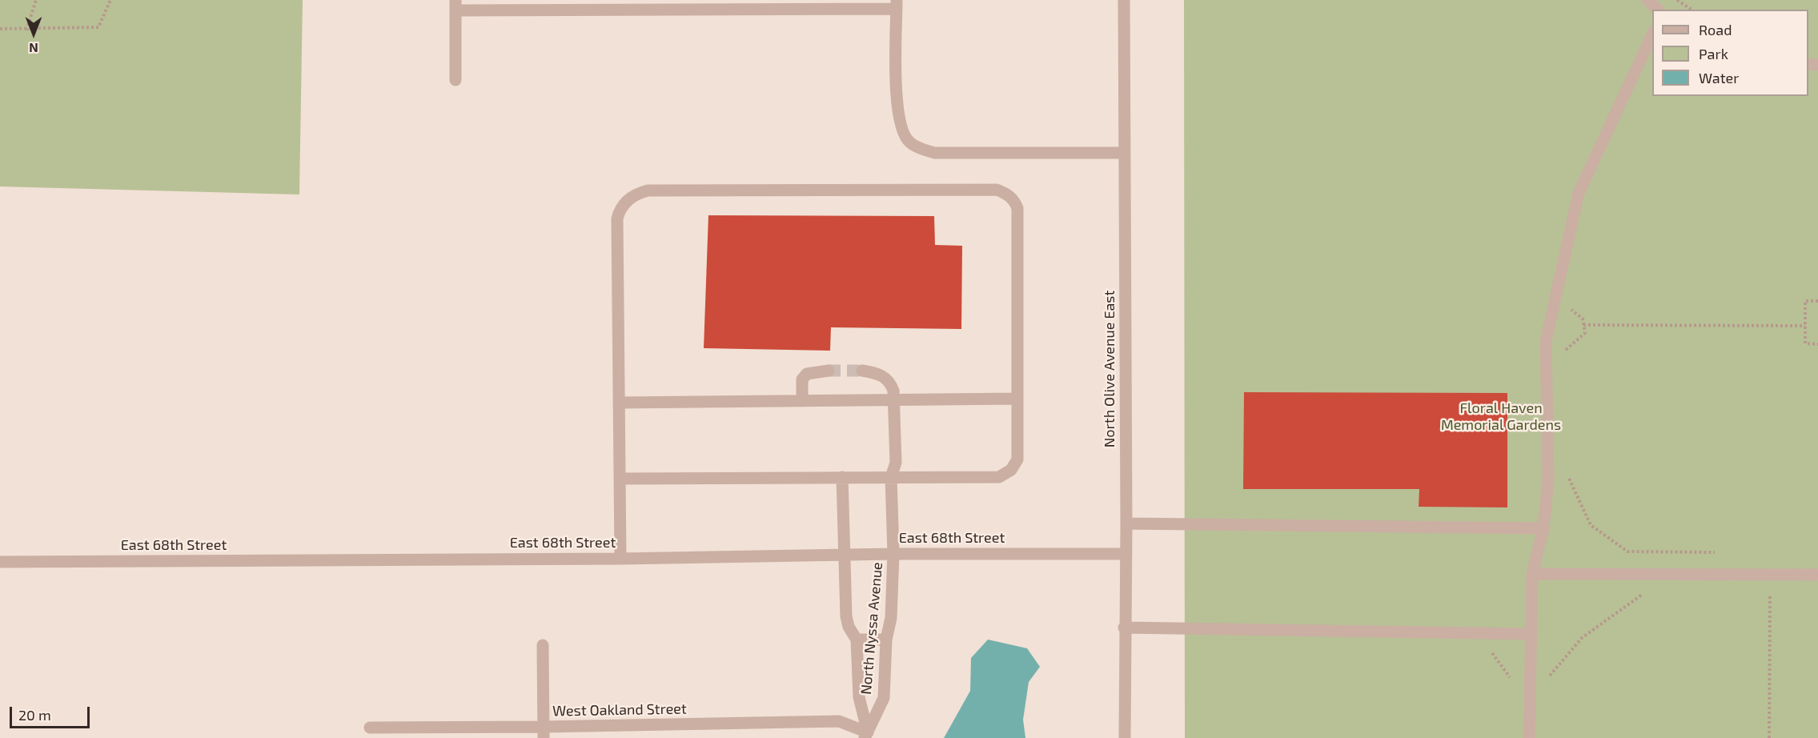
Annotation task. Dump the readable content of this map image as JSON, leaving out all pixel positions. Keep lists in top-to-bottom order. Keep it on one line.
{"streets":{"street":["North Olive Avenue East","East 68th Street","North Nyssa Avenue","West Oakland Street"]},"crossings":[["North Olive Avenue East","East 68th Street"],["East 68th Street","North Nyssa Avenue"],["North Nyssa Avenue","West Oakland Street"]],"parks":["Floral Haven Memorial Gardens"],"legend":["Road","Park","Water"],"scale_bar":"20 m","north":"bottom"}
